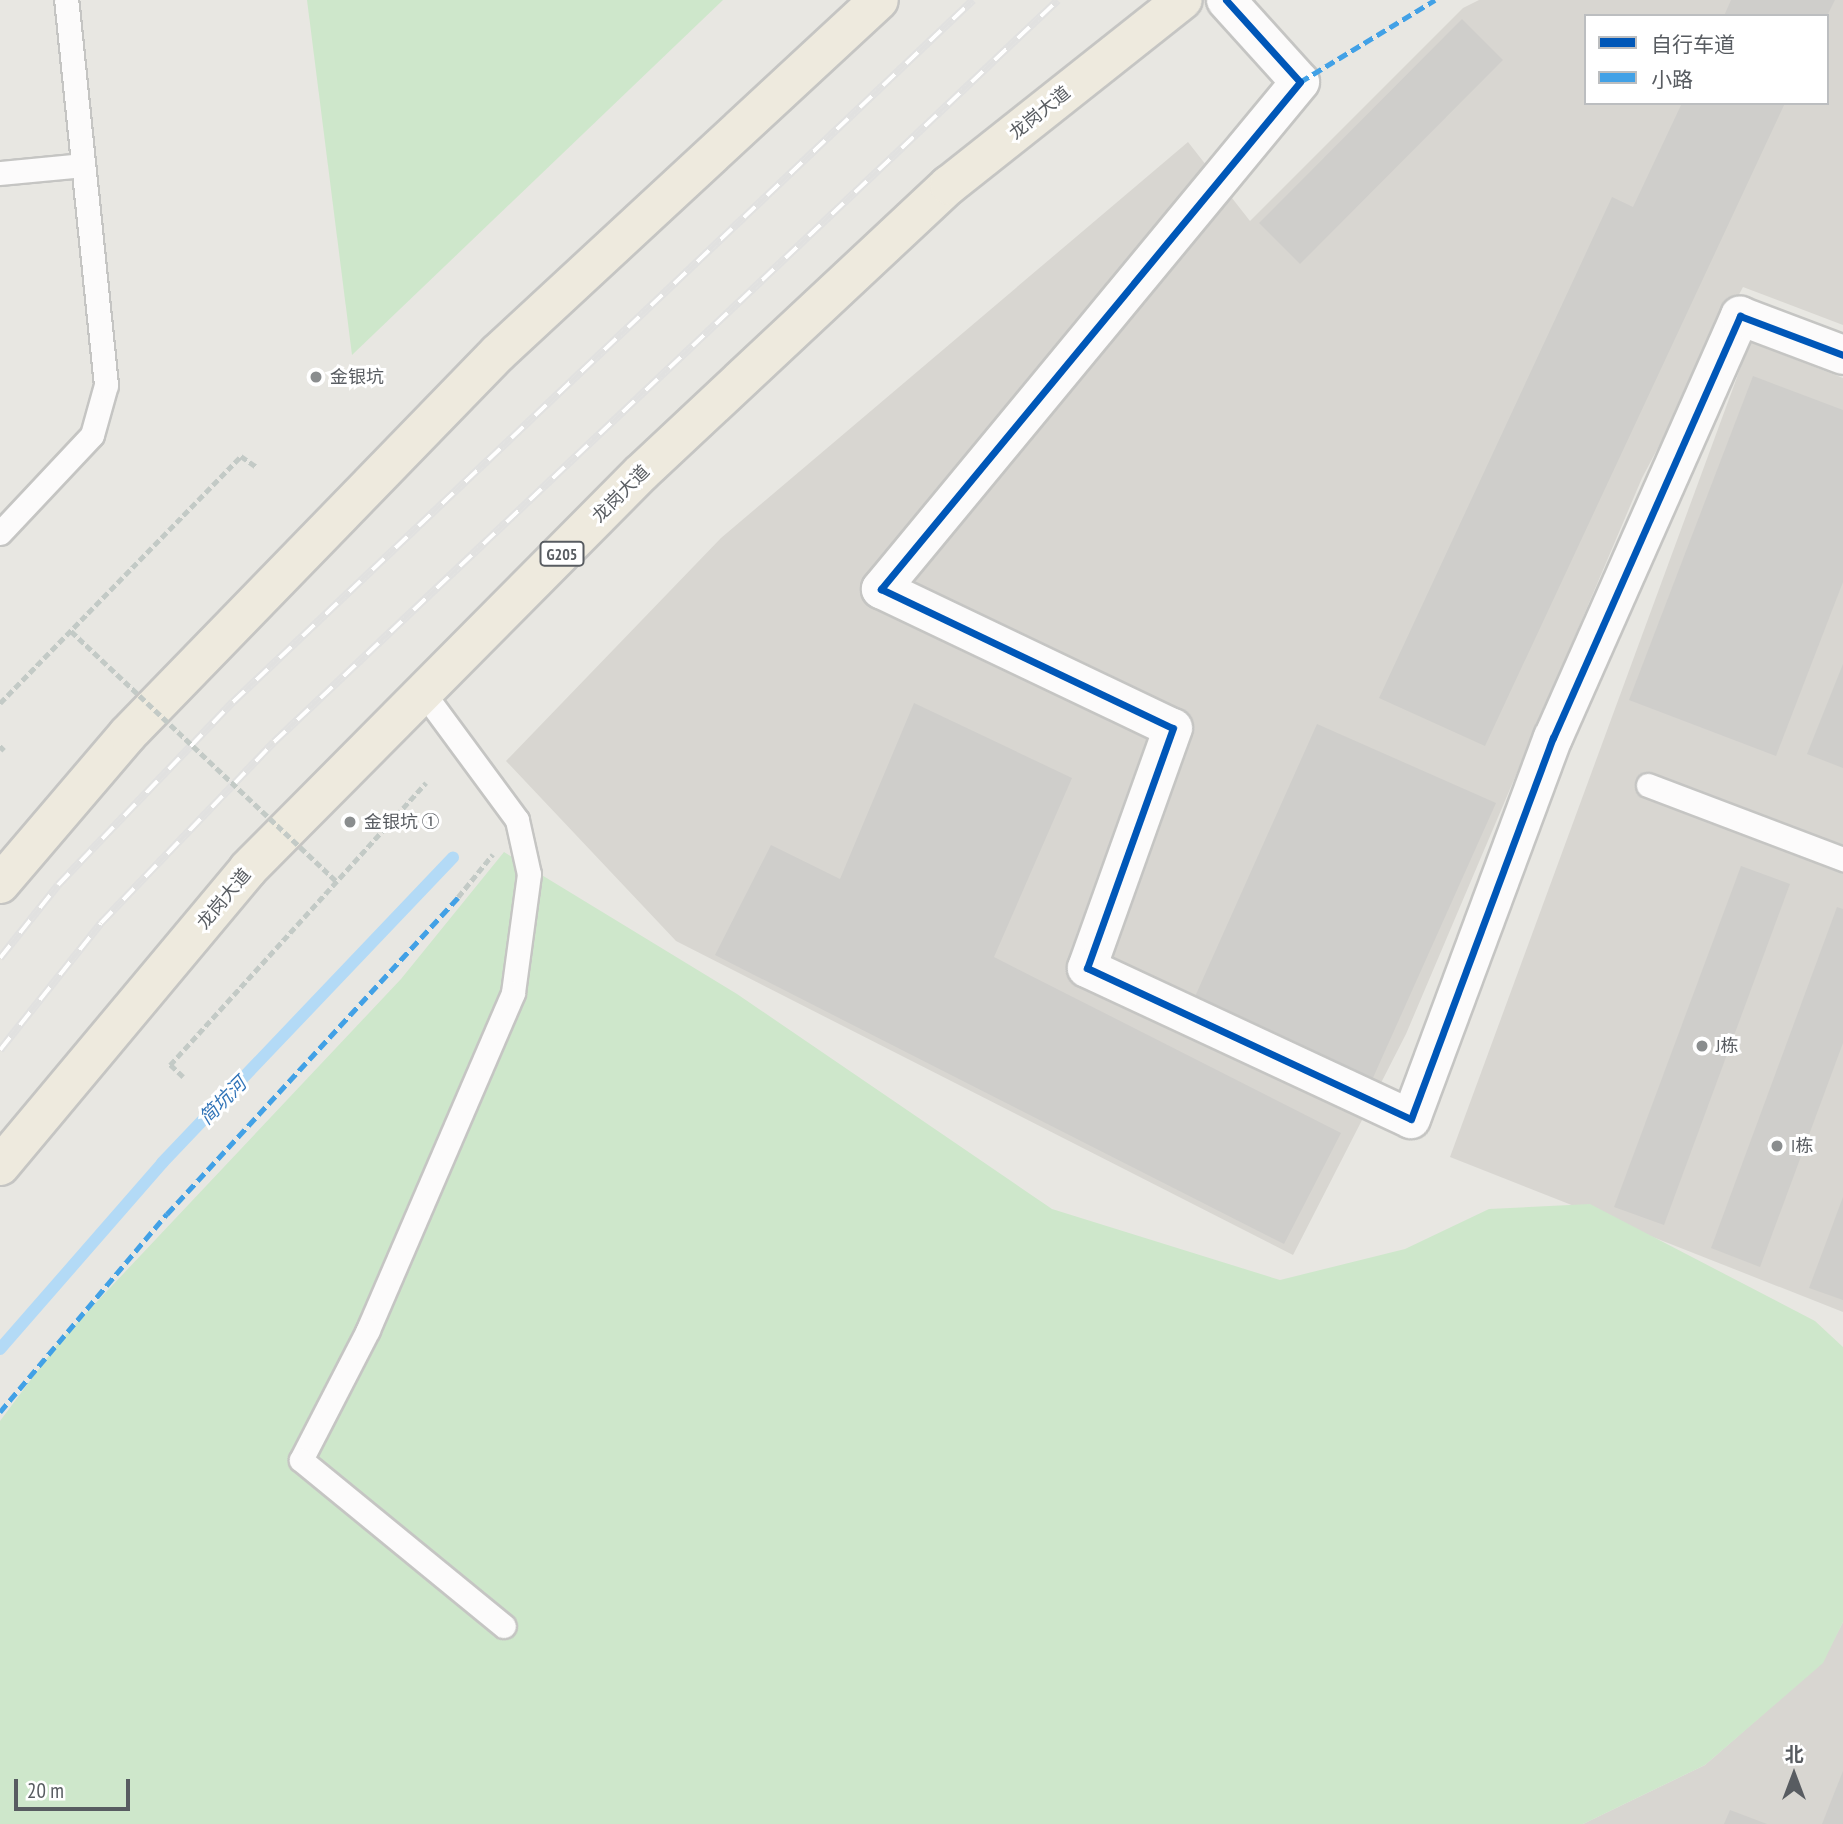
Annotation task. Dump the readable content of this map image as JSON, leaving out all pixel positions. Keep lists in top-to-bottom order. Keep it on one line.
{"streets":{"highway":["龙岗大道","G205"]},"water":["简坑河"],"places":["金银坑","金银坑 ①","J栋","I栋"],"legend":["自行车道","小路"],"scale_bar":"20 m","north":"top"}
